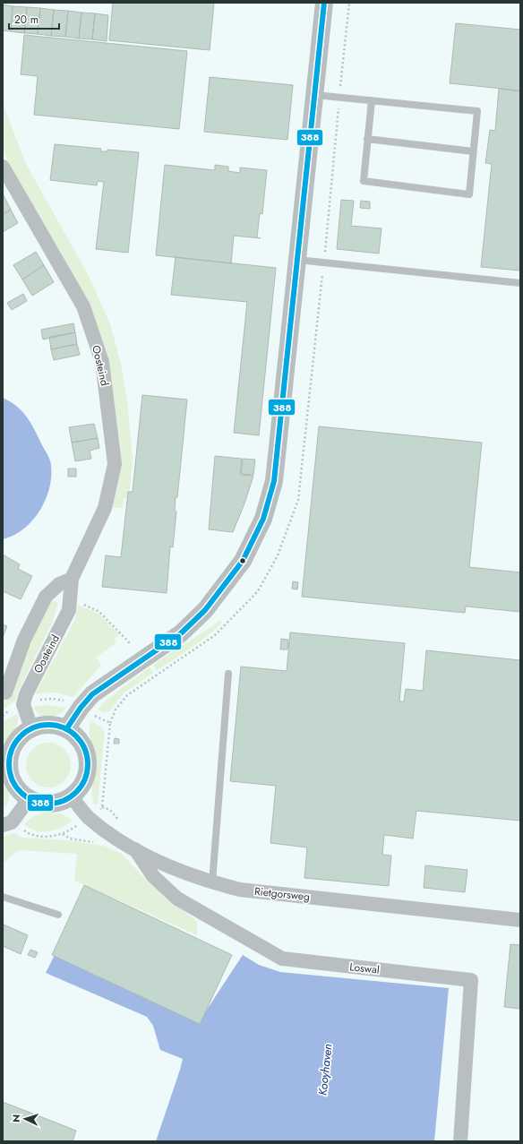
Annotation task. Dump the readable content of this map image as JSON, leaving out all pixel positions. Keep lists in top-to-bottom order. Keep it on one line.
{"streets":{"street":["Oosteind","Rietgorsweg","Loswal"]},"crossings":[["Rietgorsweg","Loswal"]],"water":["Kooyhaven"],"lines":["transit line 388"],"scale_bar":"20 m","north":"left"}
